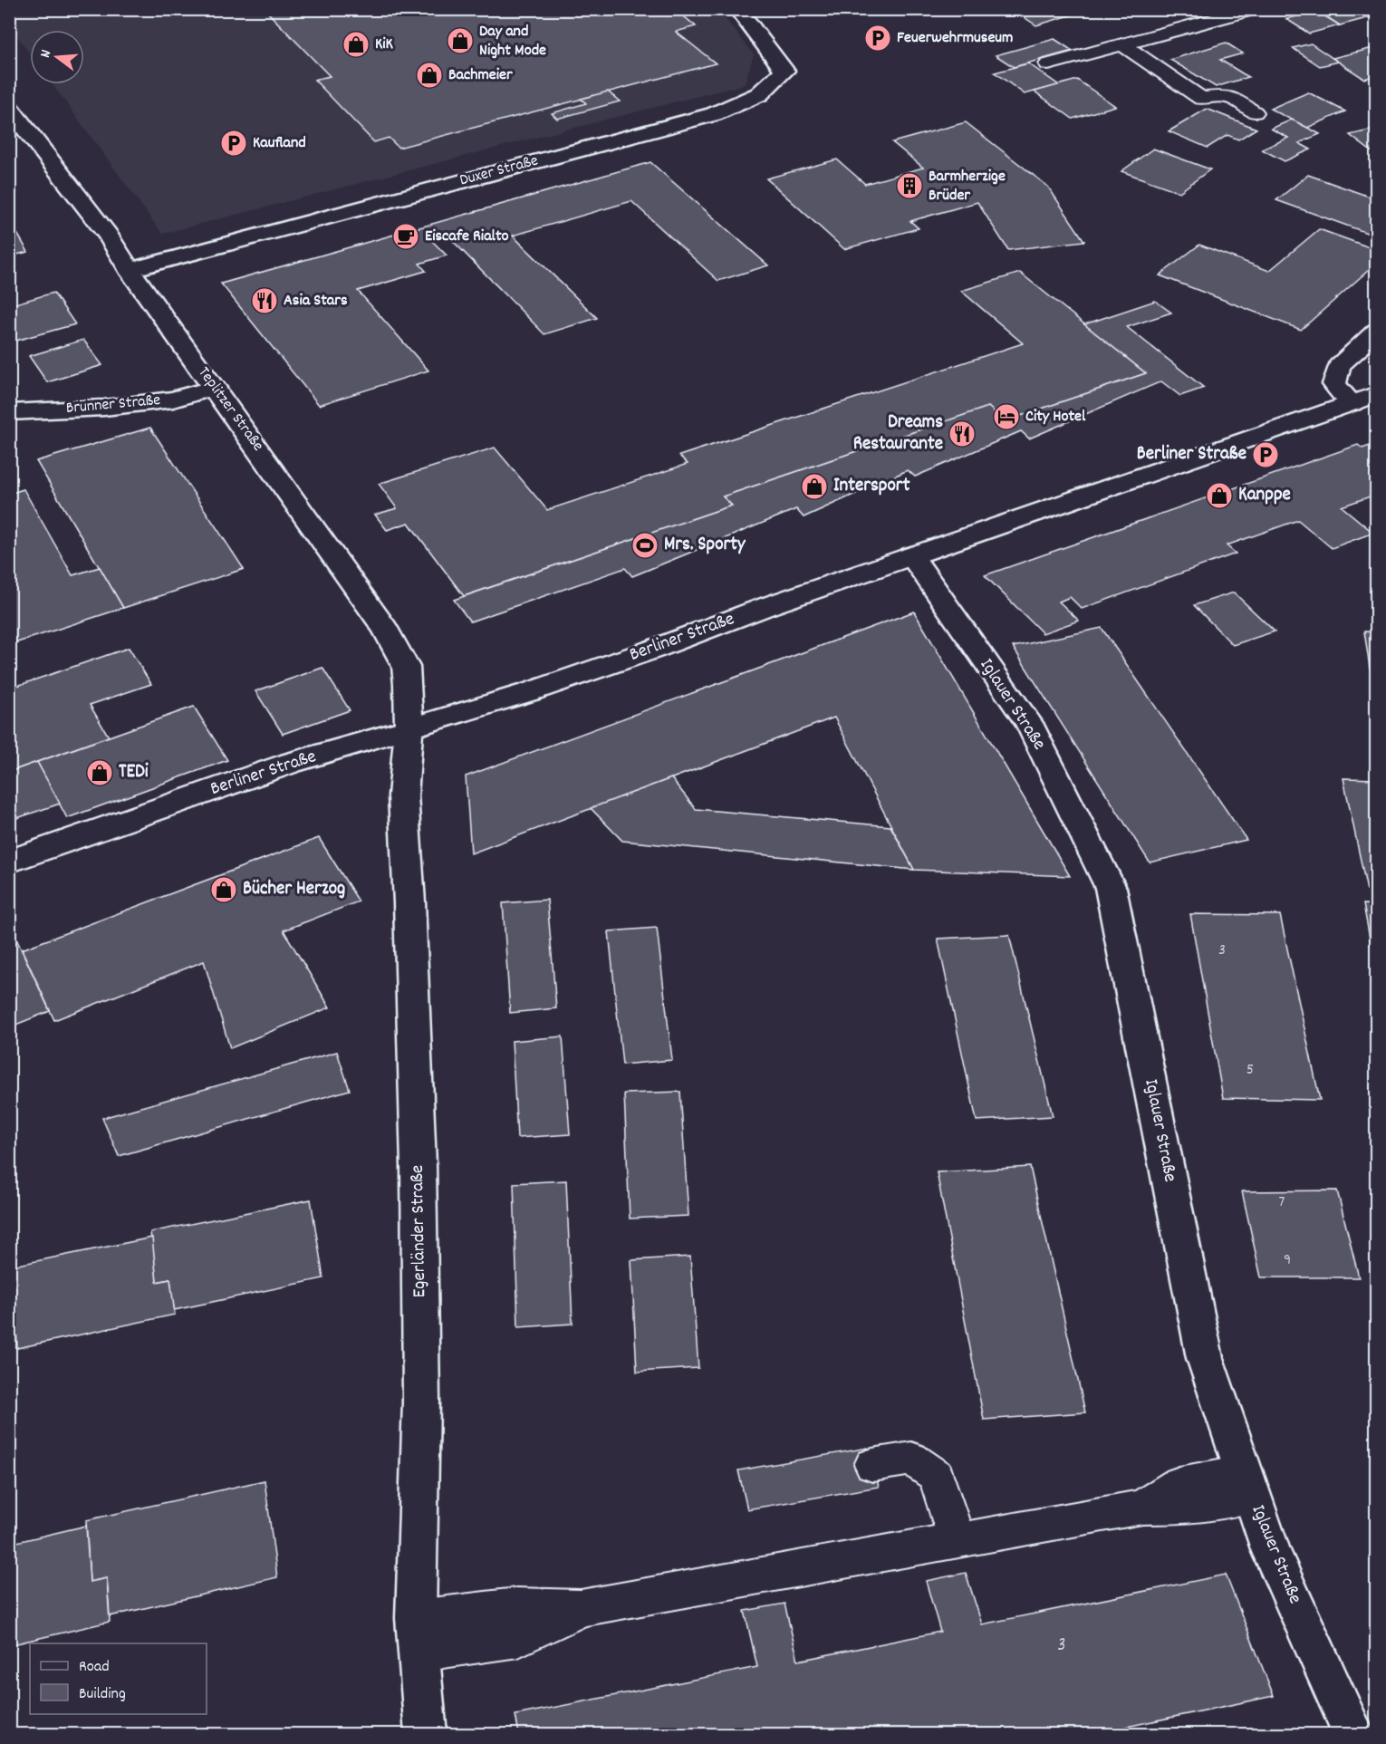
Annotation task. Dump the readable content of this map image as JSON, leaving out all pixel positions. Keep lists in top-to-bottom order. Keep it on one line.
{"streets":{"street":["Duxer Straße","Brünner Straße","Teplitzer Straße","Berliner Straße","Iglauer Straße","Egerländer Straße"]},"crossings":[["Duxer Straße","Teplitzer Straße"],["Brünner Straße","Teplitzer Straße"],["Teplitzer Straße","Berliner Straße"],["Teplitzer Straße","Egerländer Straße"],["Berliner Straße","Iglauer Straße"],["Berliner Straße","Egerländer Straße"]],"places":{"parking":["Feuerwehrmuseum","Kaufland","Berliner Straße"],"shop":["Day and Night Mode","KiK","Bachmeier","Intersport","Kanppe","TEDi","Bücher Herzog"],"building":["Barmherzige Brüder"],"cafe":["Eiscafe Rialto"],"restaurant":["Asia Stars","Dreams Restaurante"],"hotel":["City Hotel"],"sports":["Mrs. Sporty"]},"house_numbers":["3","5","7","9","3"],"legend":["Road","Building"],"north":"left"}
